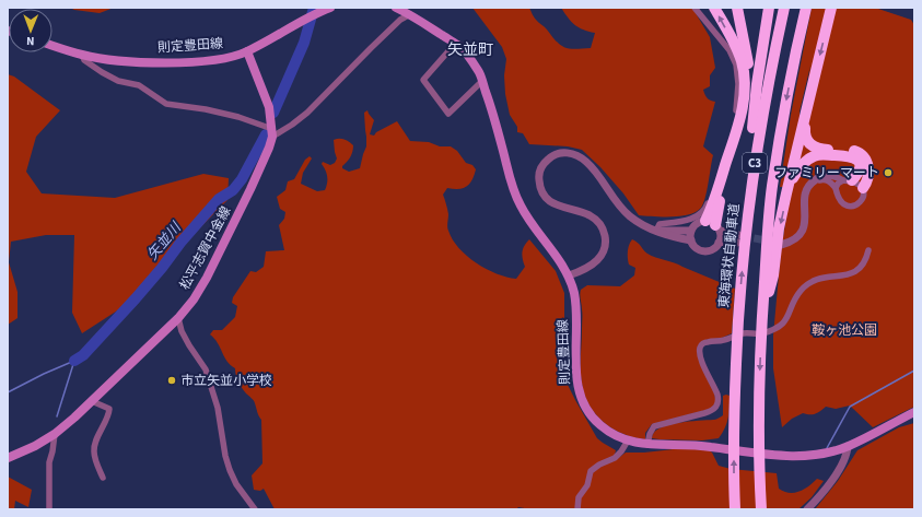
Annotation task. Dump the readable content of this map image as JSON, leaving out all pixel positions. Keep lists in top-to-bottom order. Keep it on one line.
{"streets":{"highway":["C3","東海環状自動車道"],"main road":["則定豊田線","松平志賀中金線"]},"crossings":[["則定豊田線","松平志賀中金線"]],"districts":["矢並町"],"water":["矢並川"],"parks":["鞍ヶ池公園"],"places":["ファミリーマート","市立矢並小学校"],"north":"bottom"}
